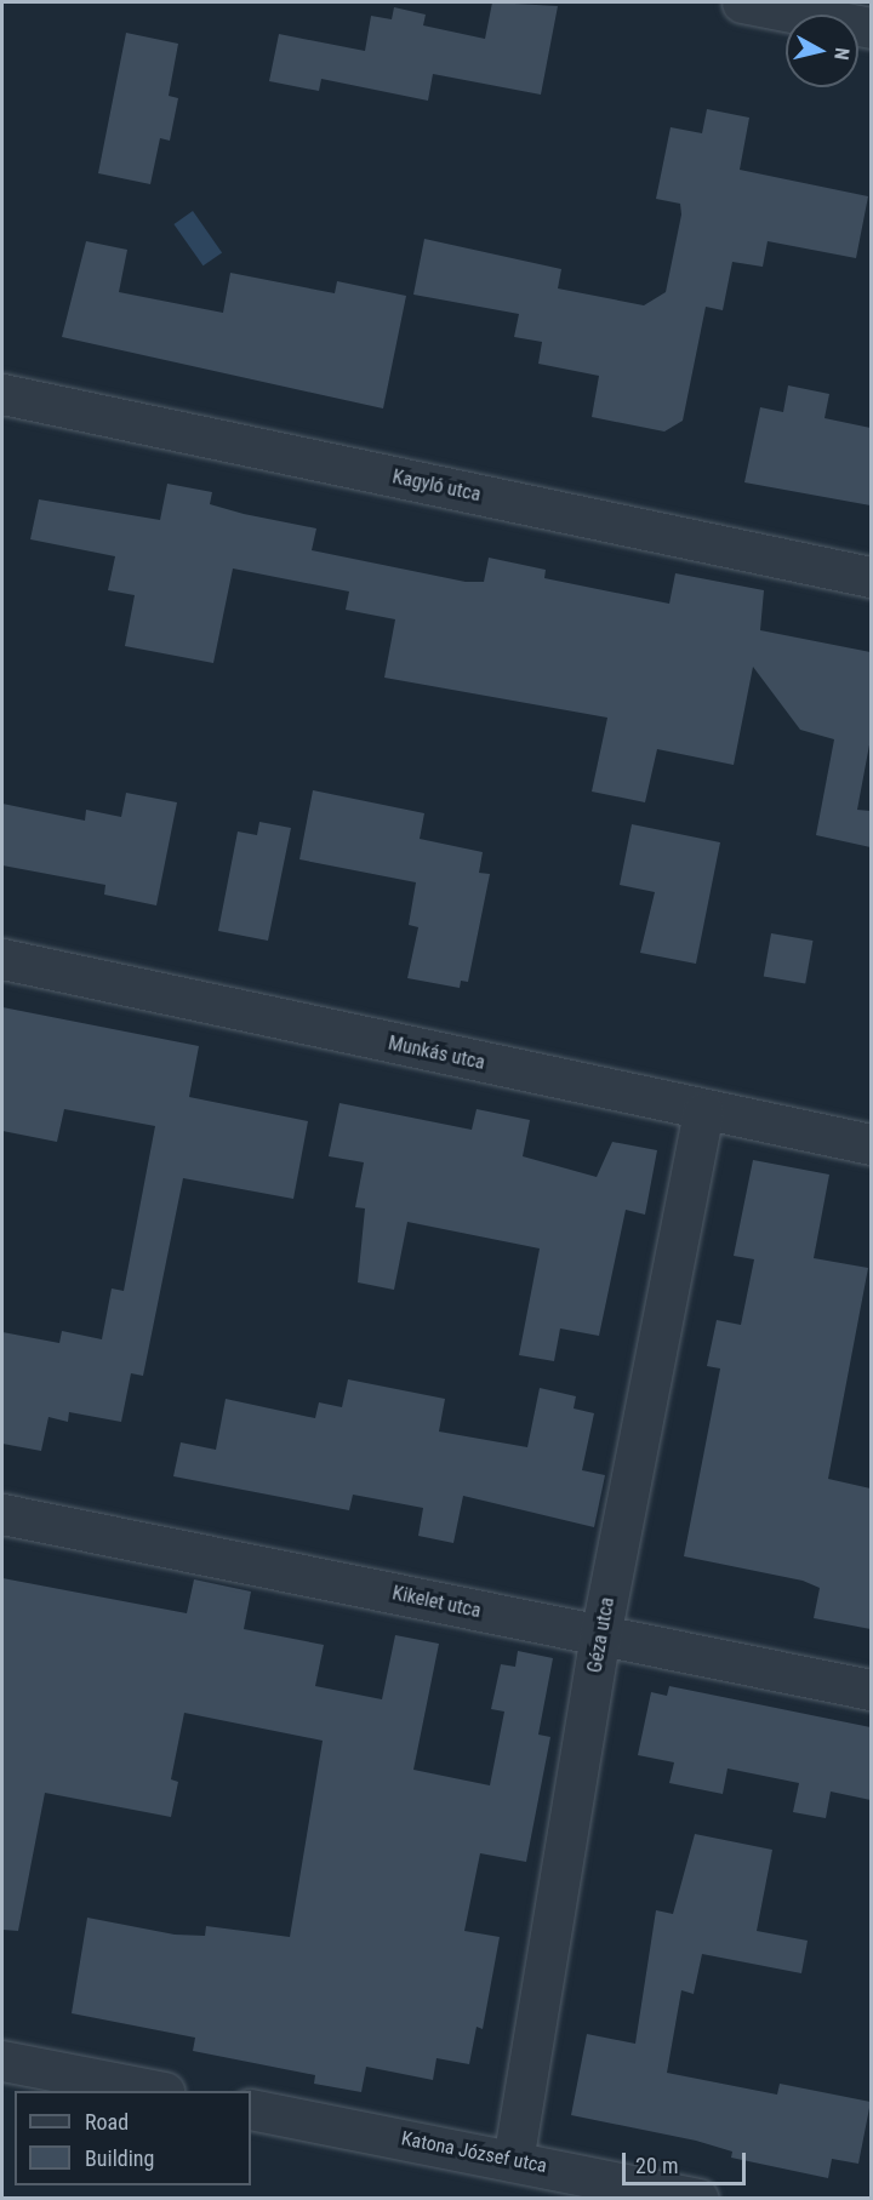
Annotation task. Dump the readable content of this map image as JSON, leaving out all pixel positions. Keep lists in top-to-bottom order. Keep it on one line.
{"streets":{"street":["Kagyló utca","Munkás utca","Kikelet utca","Géza utca","Katona József utca"]},"crossings":[["Munkás utca","Géza utca"],["Kikelet utca","Géza utca"],["Géza utca","Katona József utca"]],"legend":["Road","Building"],"scale_bar":"20 m","north":"right"}
